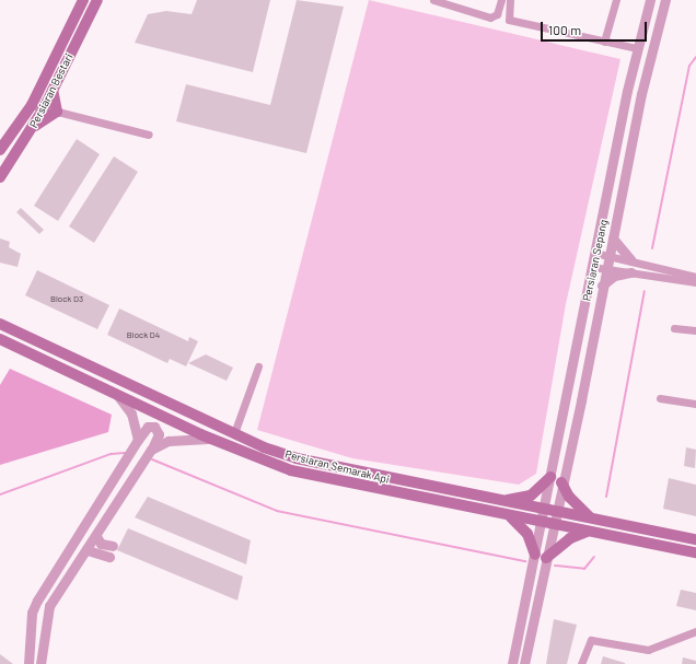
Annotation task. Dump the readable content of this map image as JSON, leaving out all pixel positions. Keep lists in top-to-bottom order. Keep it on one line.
{"streets":{"main road":["Persiaran Bestari","Persiaran Semarak Api"],"street":["Persiaran Sepang"]},"crossings":[["Persiaran Sepang","Persiaran Semarak Api"]],"house_numbers":["Block D3","Block D4"],"scale_bar":"100 m"}
